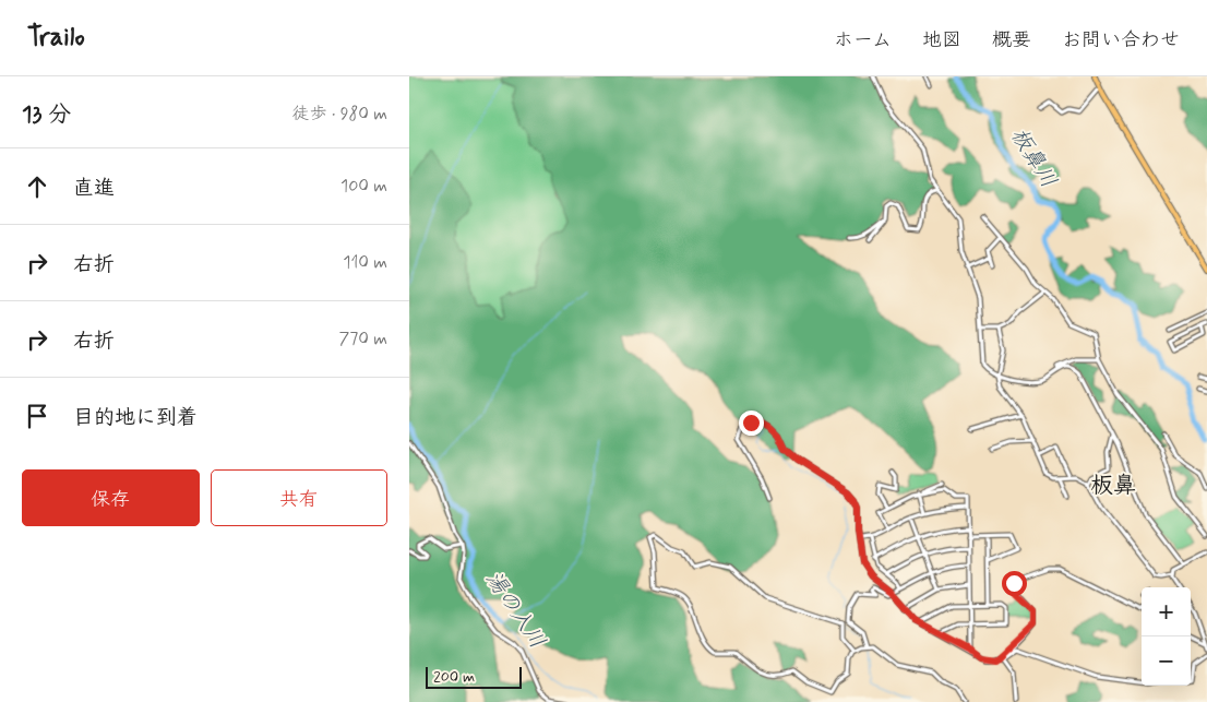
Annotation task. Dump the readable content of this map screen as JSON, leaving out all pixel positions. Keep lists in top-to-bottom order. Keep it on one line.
{"districts":["板鼻"],"water":["板鼻川","湯の入川"],"scale_bar":"200 m","page":{"header":"Trailo","nav":["ホーム","地図","概要","お問い合わせ"],"heading":["13 分","徒歩 · 980 m"],"list":[["直進","100 m"],["右折","110 m"],["右折","770 m"],"目的地に到着"],"buttons":["保存","共有"],"map_buttons":["+","−"],"scale":"200 m"}}
